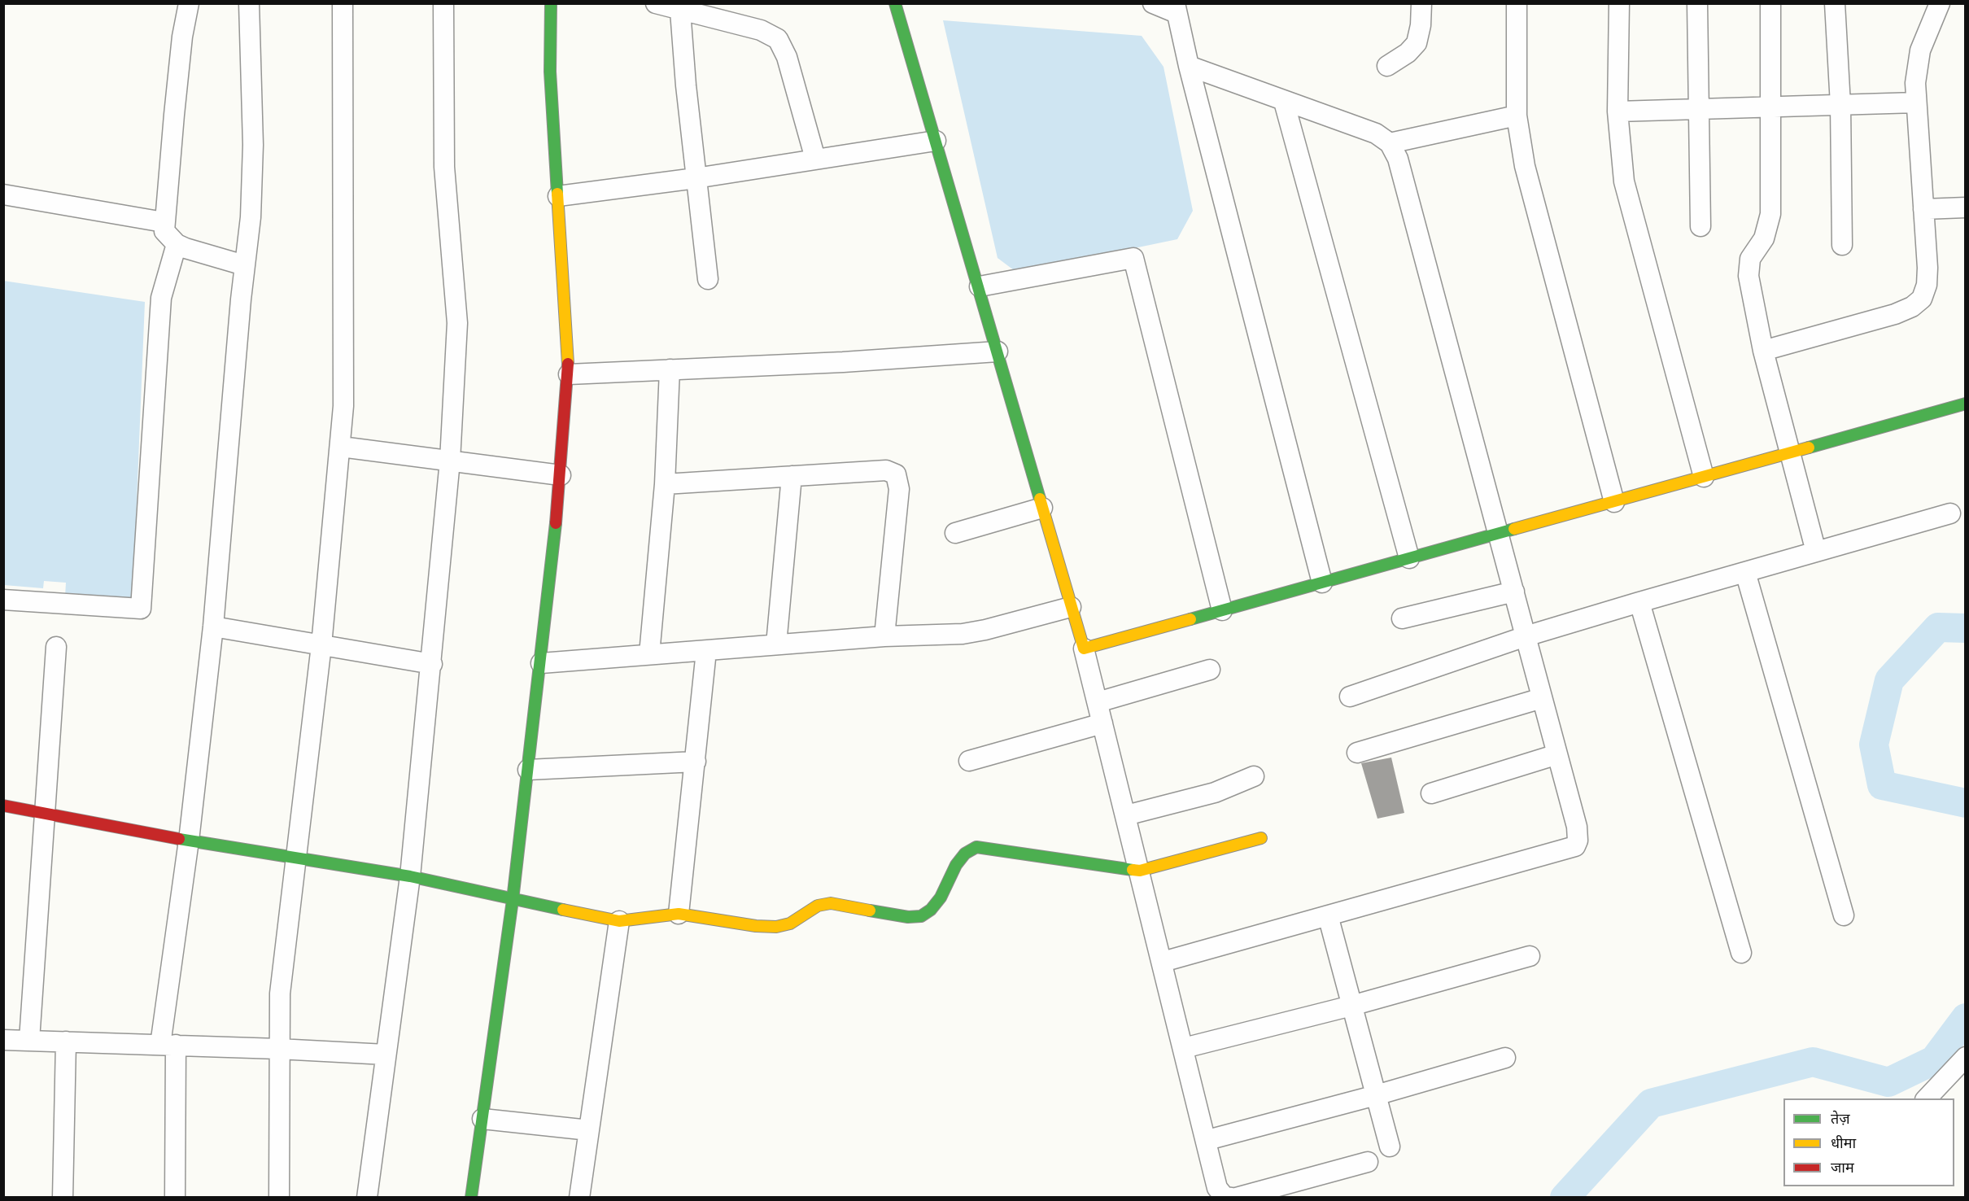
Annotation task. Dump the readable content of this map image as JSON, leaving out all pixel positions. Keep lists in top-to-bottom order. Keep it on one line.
{"legend":["तेज़","धीमा","जाम"]}
